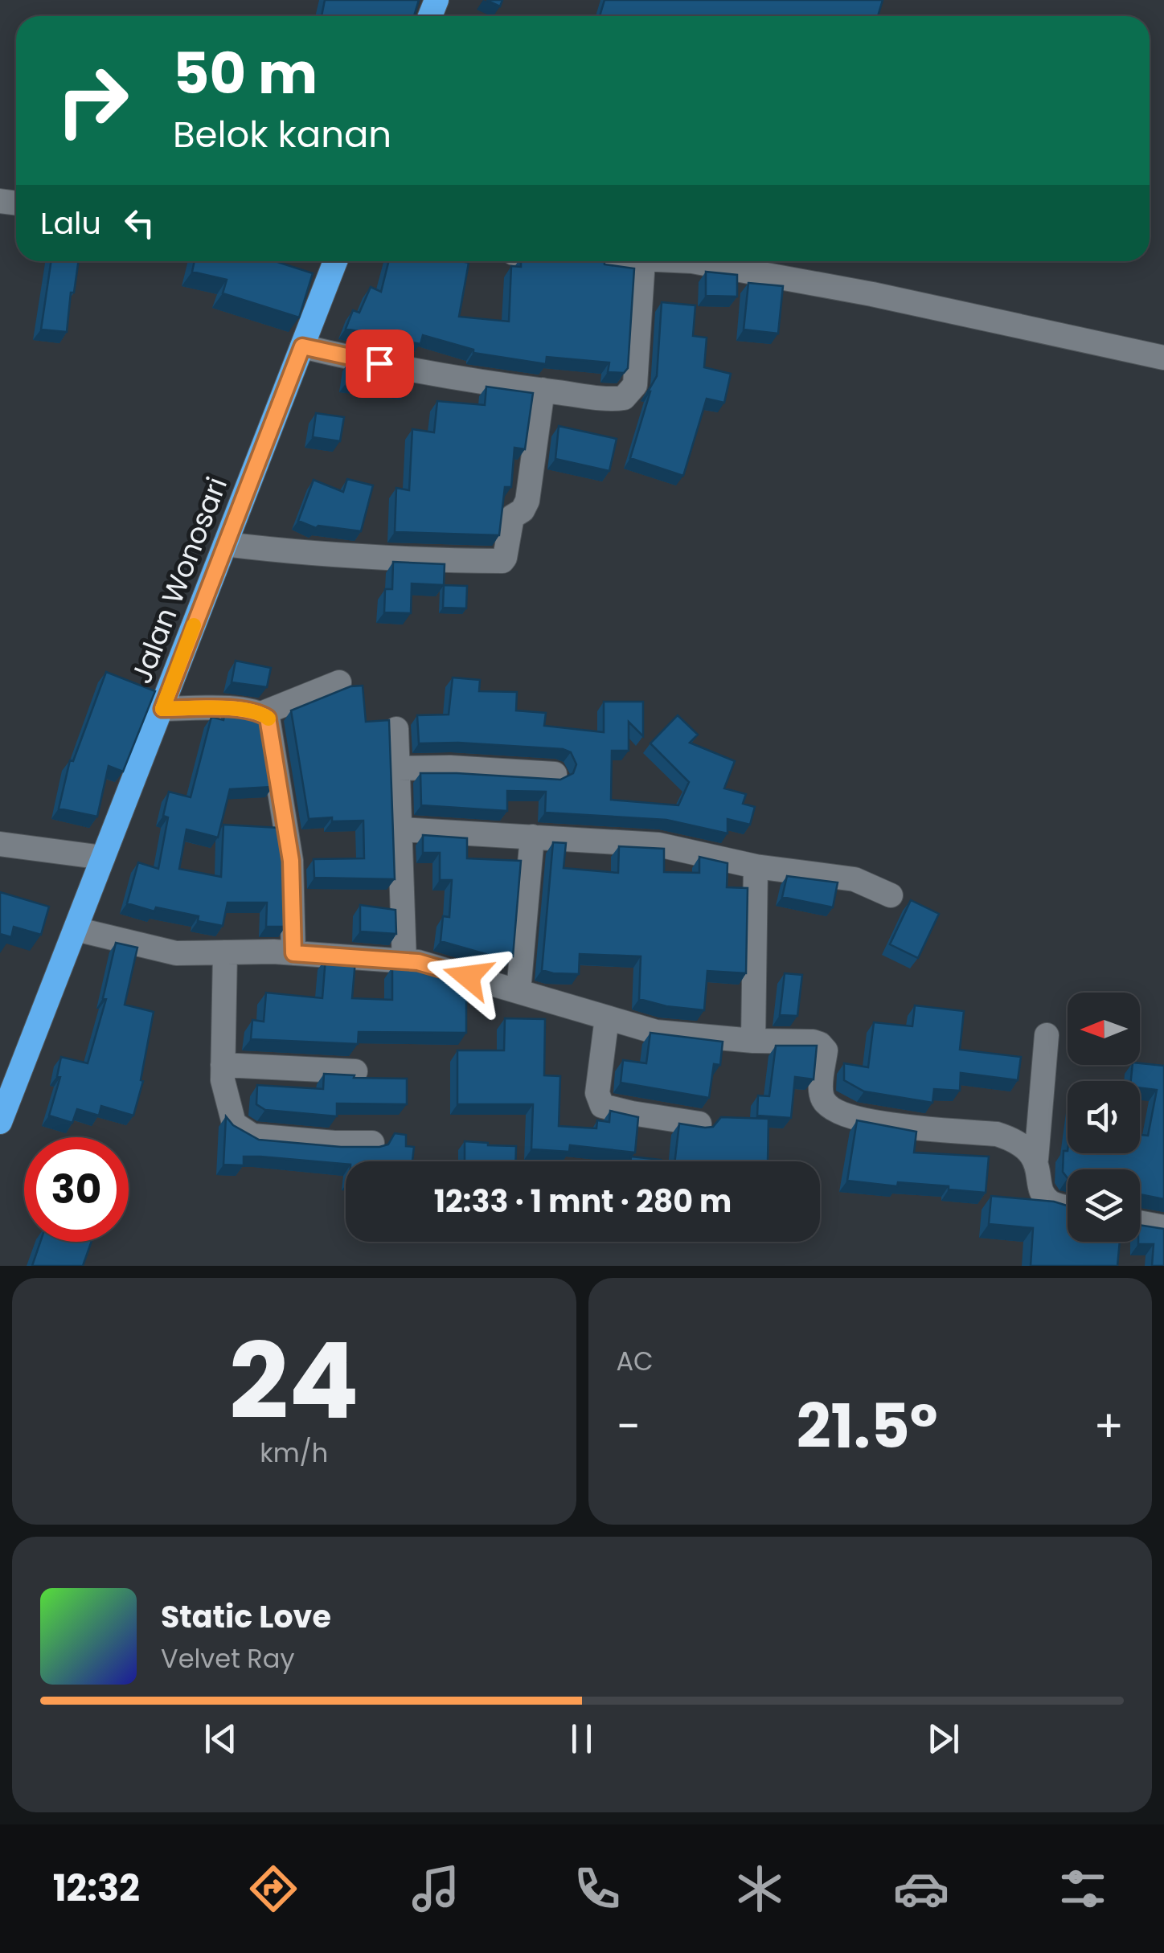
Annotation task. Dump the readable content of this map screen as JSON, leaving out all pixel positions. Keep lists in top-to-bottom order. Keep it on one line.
{"streets":{"highway":["Jalan Wonosari"]},"north":"left","page":{"turn":["50 m","Belok kanan"],"then":"Lalu","limit":"30","trip":"12:33 · 1 mnt · 280 m","tile":[["24","km/h"],"AC"],"heat":["−","21.5°","+"],"song":["Static Love","Velvet Ray"],"tabs":"12:32"}}
